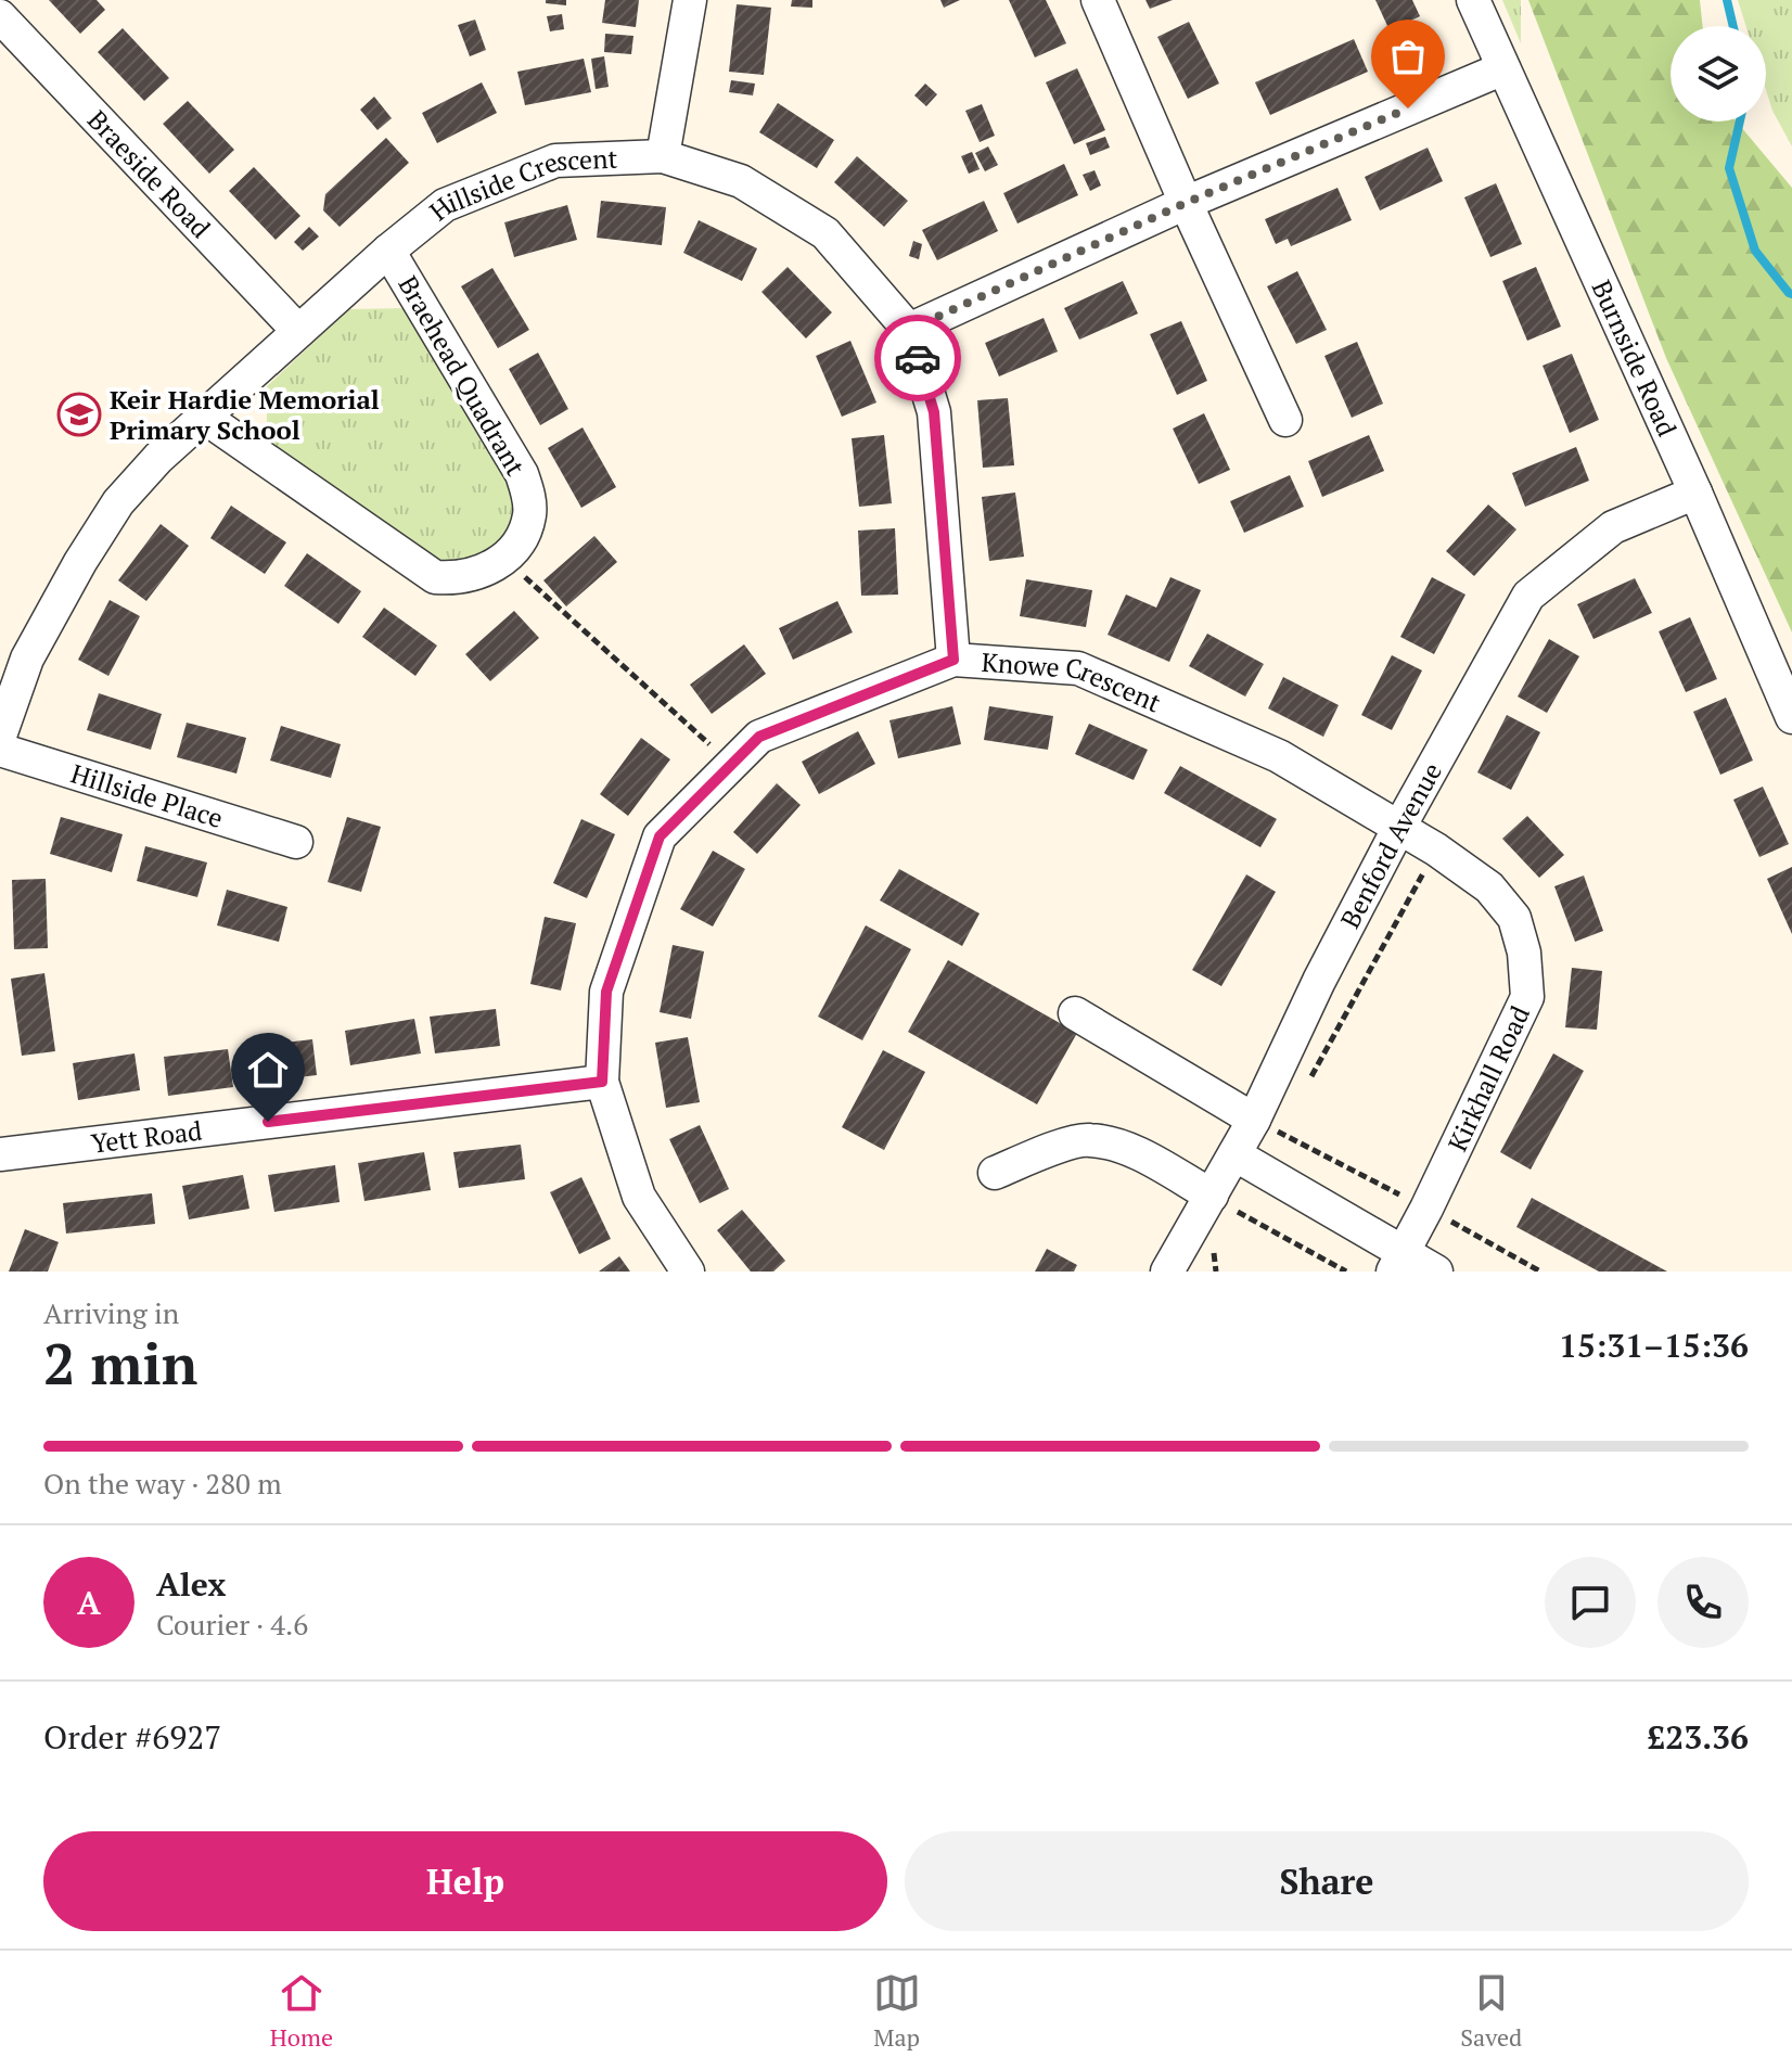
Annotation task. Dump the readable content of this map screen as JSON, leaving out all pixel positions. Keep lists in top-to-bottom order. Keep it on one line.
{"streets":{"street":["Braeside Road","Hillside Crescent","Burnside Road","Braehead Quadrant","Knowe Crescent","Hillside Place","Benford Avenue","Kirkhall Road","Yett Road"]},"crossings":[["Braeside Road","Hillside Crescent"],["Hillside Crescent","Braehead Quadrant"],["Hillside Crescent","Knowe Crescent"],["Burnside Road","Benford Avenue"],["Knowe Crescent","Benford Avenue"],["Knowe Crescent","Kirkhall Road"],["Knowe Crescent","Yett Road"],["Benford Avenue","Kirkhall Road"]],"places":{"school or university":["Keir Hardie Memorial Primary School"]},"page":{"heading":["2 min","Arriving in","15:31–15:36"],"panel":["Alex","Courier · 4.6","Order #6927","£23.36"],"bar":"On the way · 280 m","round":"A","buttons":["Help","Share"],"tabs":["Home","Map","Saved"]}}
